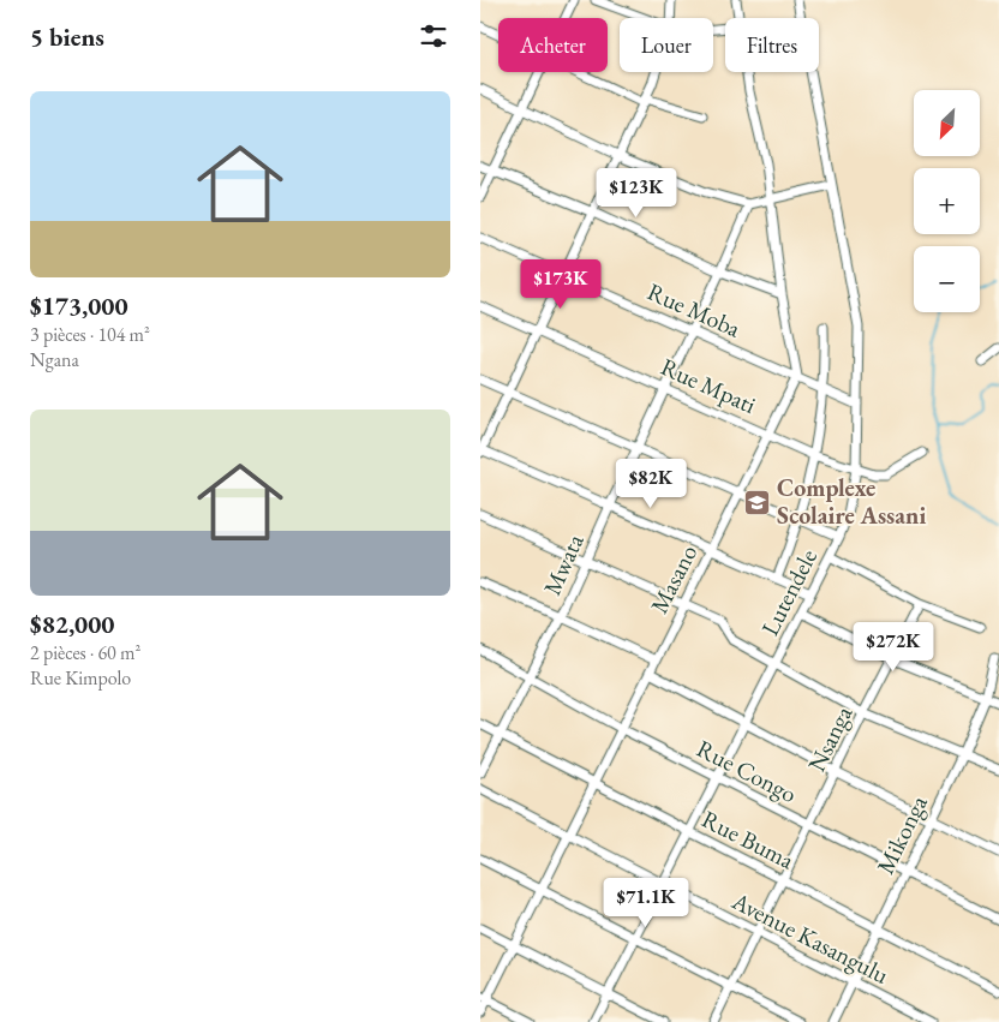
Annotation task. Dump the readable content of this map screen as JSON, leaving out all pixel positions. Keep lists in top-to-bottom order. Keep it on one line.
{"streets":{"street":["Rue Moba","Rue Mpati","Mwata","Masano","Lutendele","Nsanga","Rue Congo","Mikonga","Rue Buma","Avenue Kasangulu"]},"crossings":[["Rue Moba","Mwata"],["Rue Moba","Masano"],["Rue Moba","Lutendele"],["Rue Mpati","Mwata"],["Rue Mpati","Masano"],["Rue Mpati","Lutendele"],["Mwata","Rue Congo"],["Mwata","Rue Buma"],["Masano","Rue Congo"],["Masano","Rue Buma"],["Masano","Avenue Kasangulu"],["Lutendele","Rue Congo"],["Lutendele","Rue Buma"],["Lutendele","Avenue Kasangulu"],["Nsanga","Rue Congo"],["Nsanga","Rue Buma"],["Nsanga","Avenue Kasangulu"],["Rue Congo","Mikonga"],["Mikonga","Rue Buma"],["Mikonga","Avenue Kasangulu"]],"places":{"school or university":["Complexe Scolaire Assani"]},"north":"bottom left","page":{"heading":"5 biens","chip":["Acheter","Louer","Filtres"],"list":[{"name":"$173,000","note":"3 pièces · 104 m² · Ngana"},{"name":"$82,000","note":"2 pièces · 60 m² · Rue Kimpolo"}],"map_buttons":["+","−"],"price":["$123K","$173K","$82K","$272K","$71.1K"]}}
